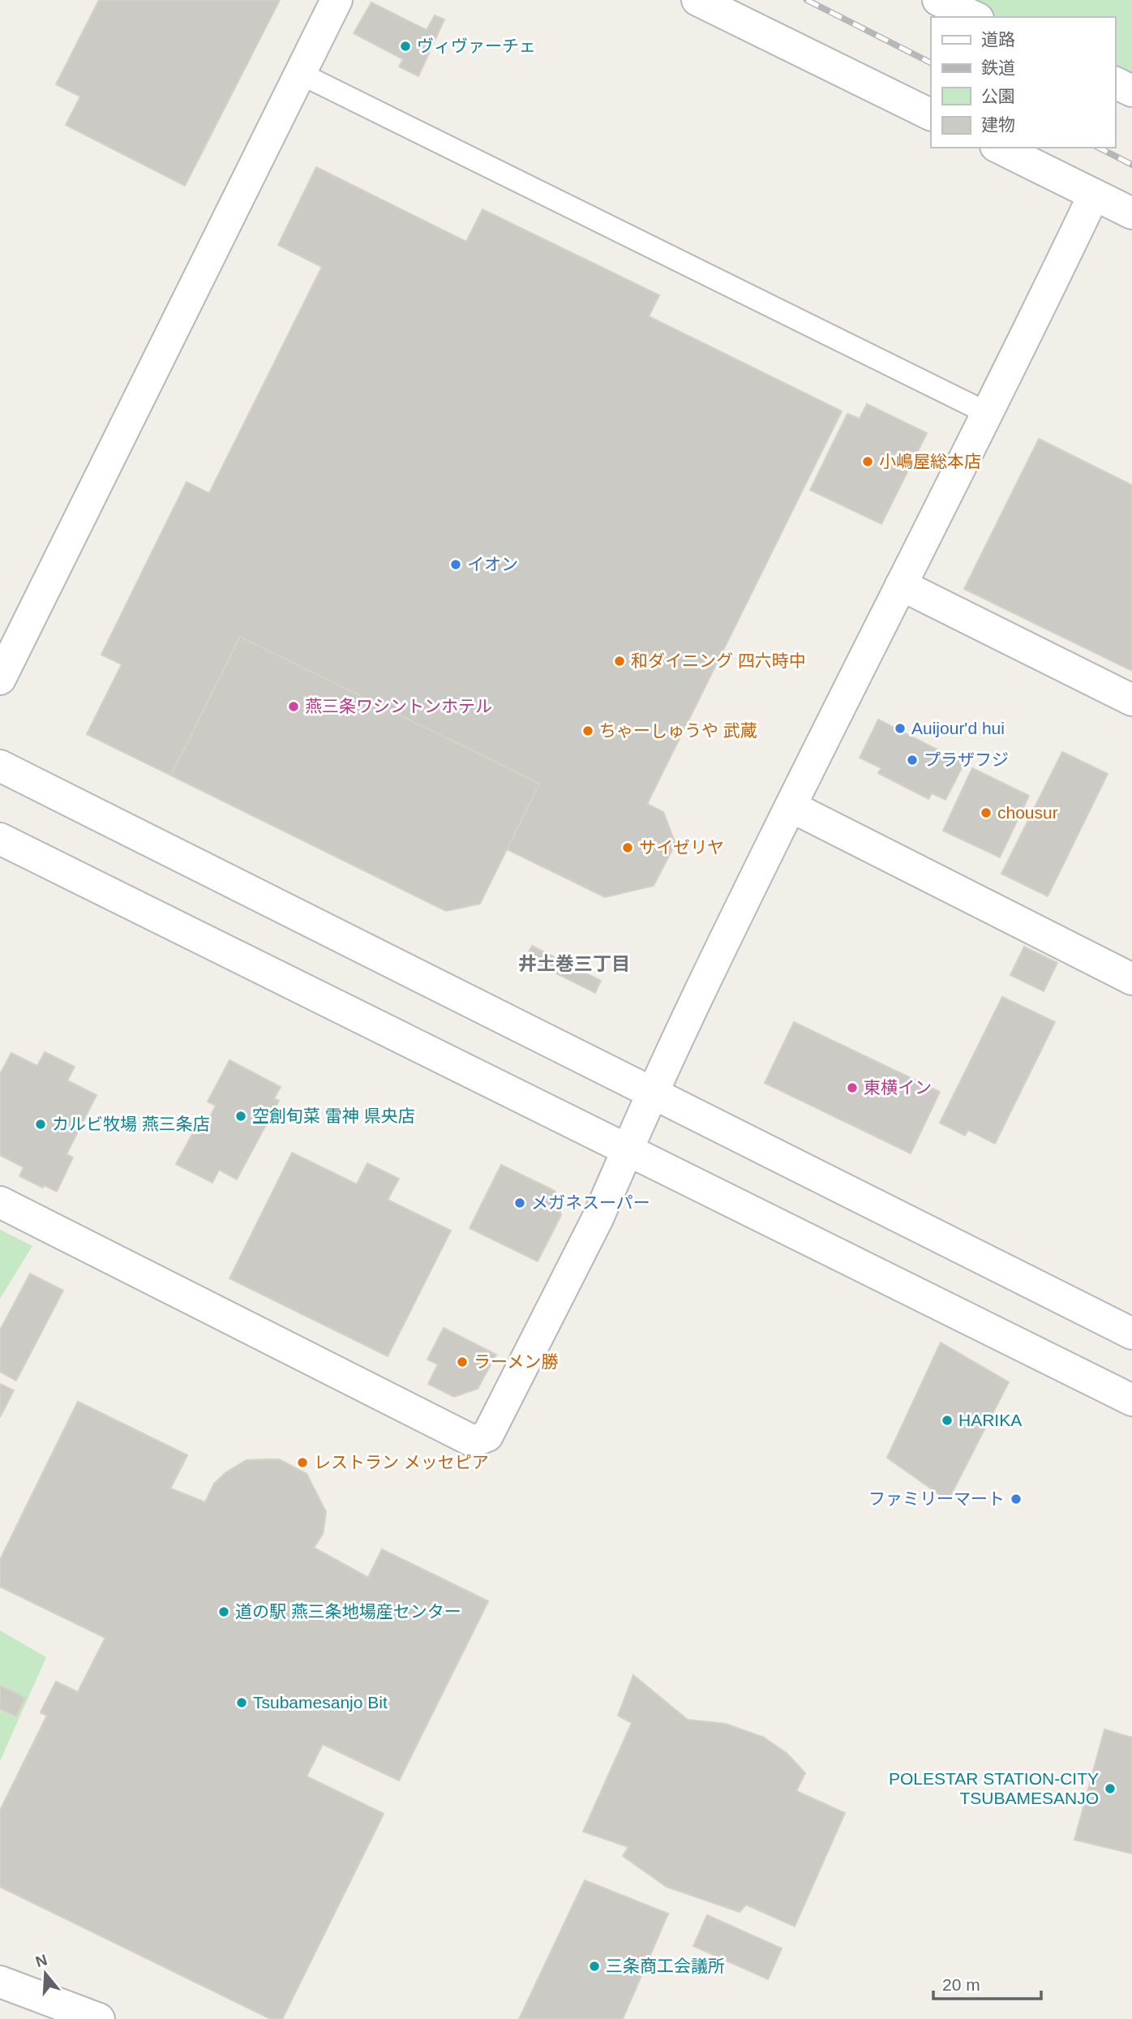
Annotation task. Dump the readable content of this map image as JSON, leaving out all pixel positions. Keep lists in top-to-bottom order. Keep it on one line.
{"districts":["井土巻三丁目"],"places":["ヴィヴァーチェ","小嶋屋総本店","イオン","和ダイニング 四六時中","燕三条ワシントンホテル","Auijour'd hui","ちゃーしゅうや 武蔵","プラザフジ","chousur","サイゼリヤ","東横イン","空創旬菜 雷神 県央店","カルビ牧場 燕三条店","メガネスーパー","ラーメン勝","HARIKA","レストラン メッセピア","ファミリーマート","道の駅 燕三条地場産センター","Tsubamesanjo Bit","POLESTAR STATION-CITY TSUBAMESANJO","三条商工会議所"],"legend":["道路","鉄道","公園","建物"],"scale_bar":"20 m","north":"top"}
